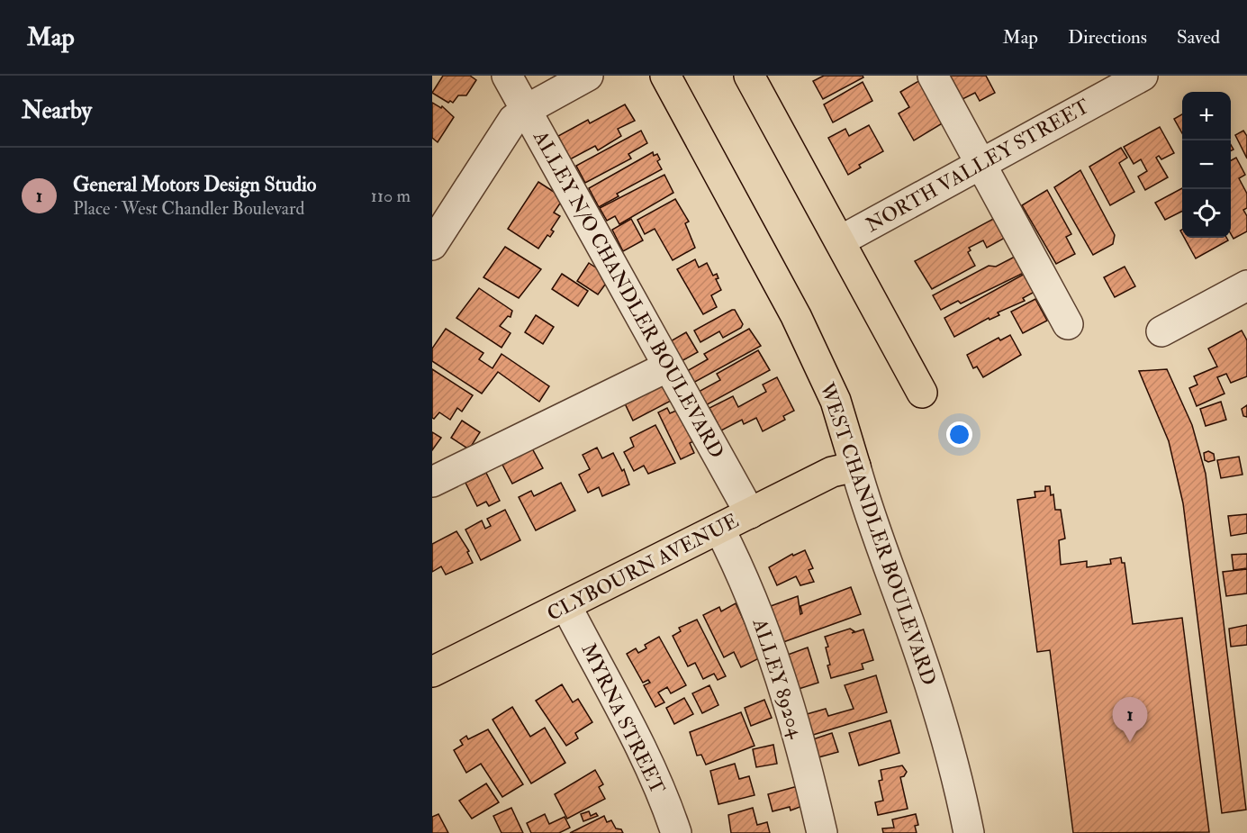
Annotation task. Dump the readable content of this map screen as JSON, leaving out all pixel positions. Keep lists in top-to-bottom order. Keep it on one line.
{"streets":{"main road":["WEST CHANDLER BOULEVARD","CLYBOURN AVENUE"],"street":["NORTH VALLEY STREET","ALLEY N/O CHANDLER BOULEVARD","ALLEY 89204","MYRNA STREET"]},"crossings":[["ALLEY N/O CHANDLER BOULEVARD","CLYBOURN AVENUE"],["WEST CHANDLER BOULEVARD","CLYBOURN AVENUE"],["CLYBOURN AVENUE","ALLEY 89204"],["CLYBOURN AVENUE","MYRNA STREET"]],"page":{"header":"Map","nav":["Map","Directions","Saved"],"heading":"Nearby","map_buttons":["+","−"],"list":[{"mark":"1","name":"General Motors Design Studio","note":"Place · West Chandler Boulevard","value":"110 m"}],"pins":"1"}}
